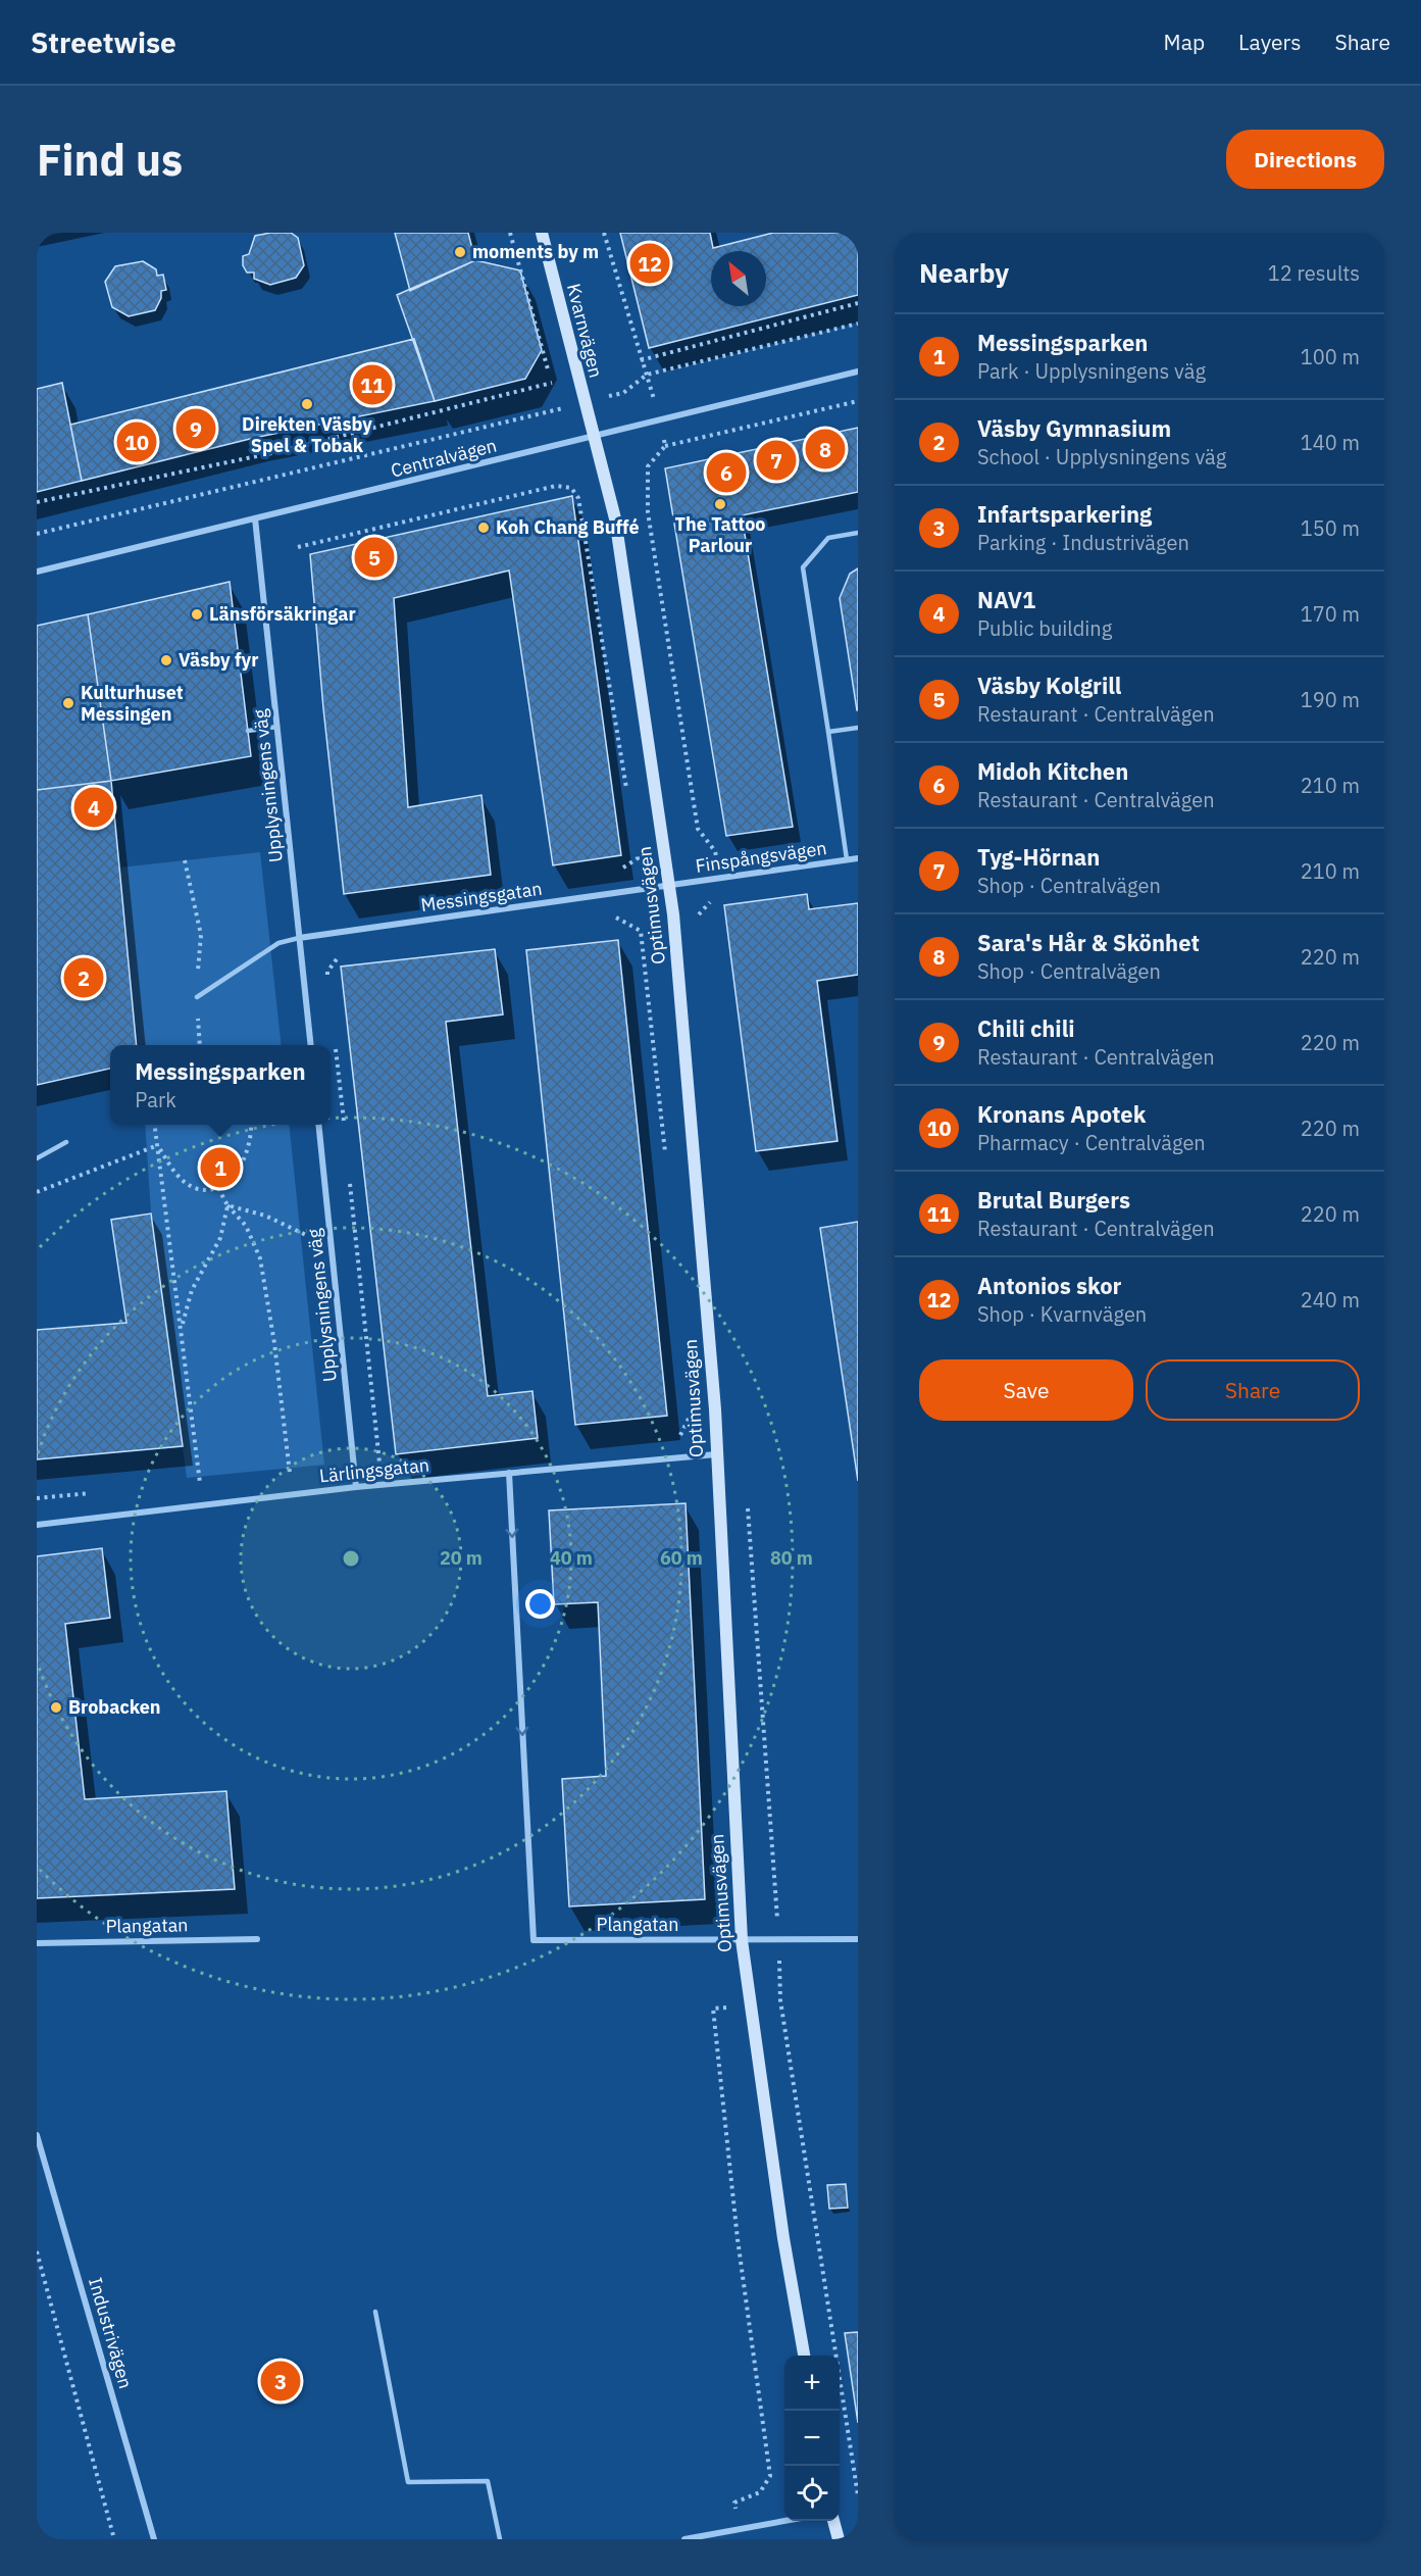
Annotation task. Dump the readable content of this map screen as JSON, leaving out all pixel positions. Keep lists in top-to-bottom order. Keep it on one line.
{"streets":{"street":["Kvarnvägen","Centralvägen","Upplysningens väg","Finspångsvägen","Messingsgatan","Optimusvägen","Lärlingsgatan","Plangatan","Industrivägen"]},"crossings":[["Kvarnvägen","Centralvägen"],["Kvarnvägen","Optimusvägen"],["Centralvägen","Upplysningens väg"],["Centralvägen","Optimusvägen"],["Upplysningens väg","Messingsgatan"],["Upplysningens väg","Lärlingsgatan"],["Finspångsvägen","Messingsgatan"],["Finspångsvägen","Optimusvägen"],["Messingsgatan","Optimusvägen"],["Optimusvägen","Lärlingsgatan"],["Optimusvägen","Plangatan"],["Lärlingsgatan","Plangatan"]],"places":["moments by m","Direkten Väsby Spel & Tobak","The Tattoo Parlour","Koh Chang Buffé","Länsförsäkringar","Väsby fyr","Kulturhuset Messingen","Brobacken"],"north":"top left","page":{"header":"Streetwise","nav":["Map","Layers","Share"],"buttons":["Directions",["Save","Share"]],"title":"Find us","heading":["Nearby","12 results"],"pins":["12","11","9","10","8","7","6","5","4","2","1","3"],"list":[{"mark":"1","name":"Messingsparken","note":"Park · Upplysningens väg","value":"100 m"},{"mark":"2","name":"Väsby Gymnasium","note":"School · Upplysningens väg","value":"140 m"},{"mark":"3","name":"Infartsparkering","note":"Parking · Industrivägen","value":"150 m"},{"mark":"4","name":"NAV1","note":"Public building","value":"170 m"},{"mark":"5","name":"Väsby Kolgrill","note":"Restaurant · Centralvägen","value":"190 m"},{"mark":"6","name":"Midoh Kitchen","note":"Restaurant · Centralvägen","value":"210 m"},{"mark":"7","name":"Tyg-Hörnan","note":"Shop · Centralvägen","value":"210 m"},{"mark":"8","name":"Sara's Hår & Skönhet","note":"Shop · Centralvägen","value":"220 m"},{"mark":"9","name":"Chili chili","note":"Restaurant · Centralvägen","value":"220 m"},{"mark":"10","name":"Kronans Apotek","note":"Pharmacy · Centralvägen","value":"220 m"},{"mark":"11","name":"Brutal Burgers","note":"Restaurant · Centralvägen","value":"220 m"},{"mark":"12","name":"Antonios skor","note":"Shop · Kvarnvägen","value":"240 m"}],"popup":["Messingsparken","Park"],"map_buttons":["+","−"]},"rings":["20 m","40 m","60 m","80 m"]}
